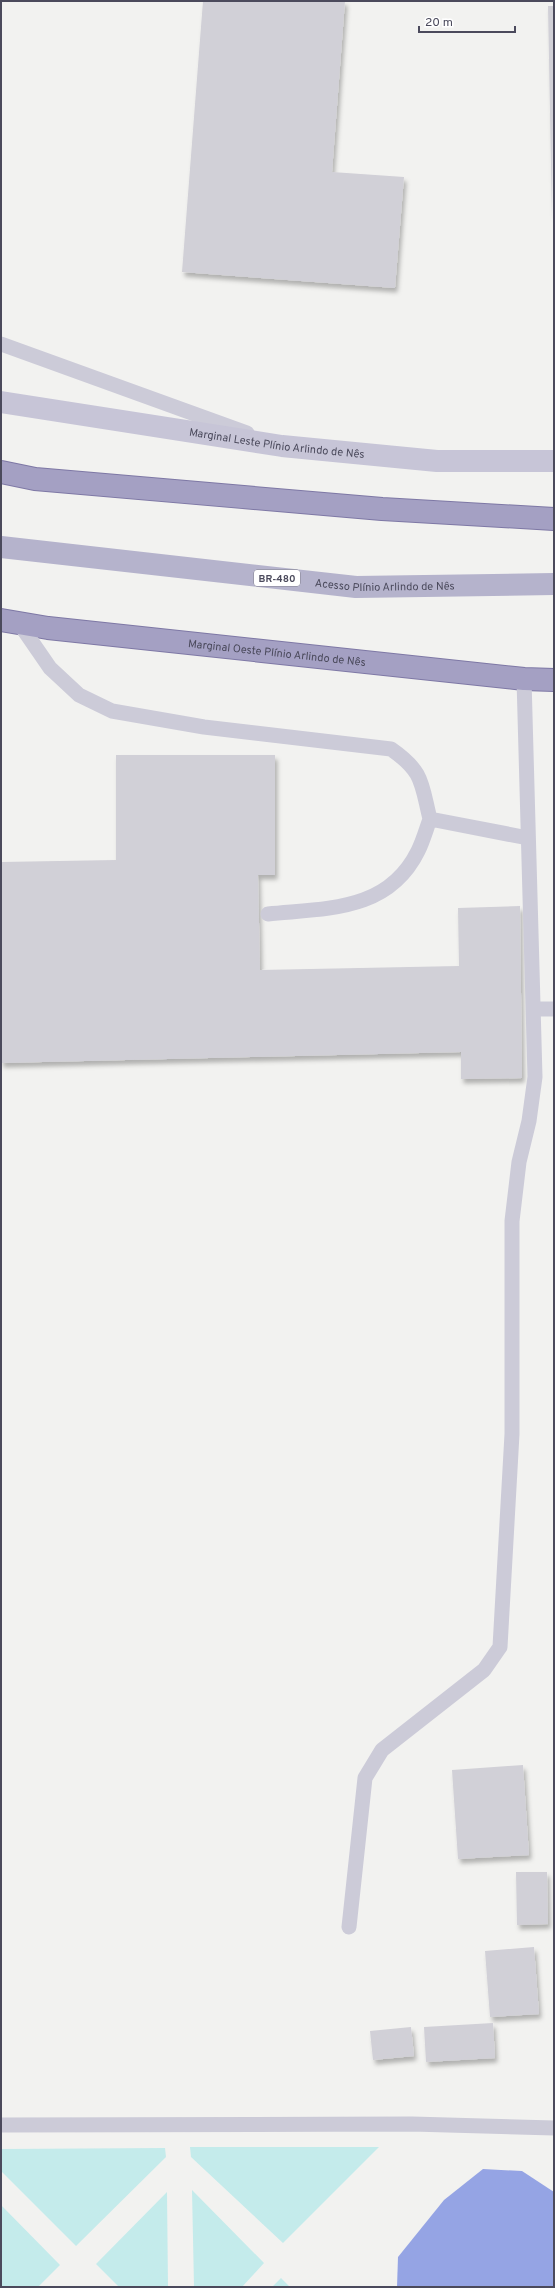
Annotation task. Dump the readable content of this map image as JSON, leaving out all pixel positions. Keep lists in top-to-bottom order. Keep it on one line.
{"streets":{"highway":["Marginal Oeste Plínio Arlindo de Nês"],"main road":["Marginal Leste Plínio Arlindo de Nês","BR-480","Acesso Plínio Arlindo de Nês"]},"scale_bar":"20 m"}
